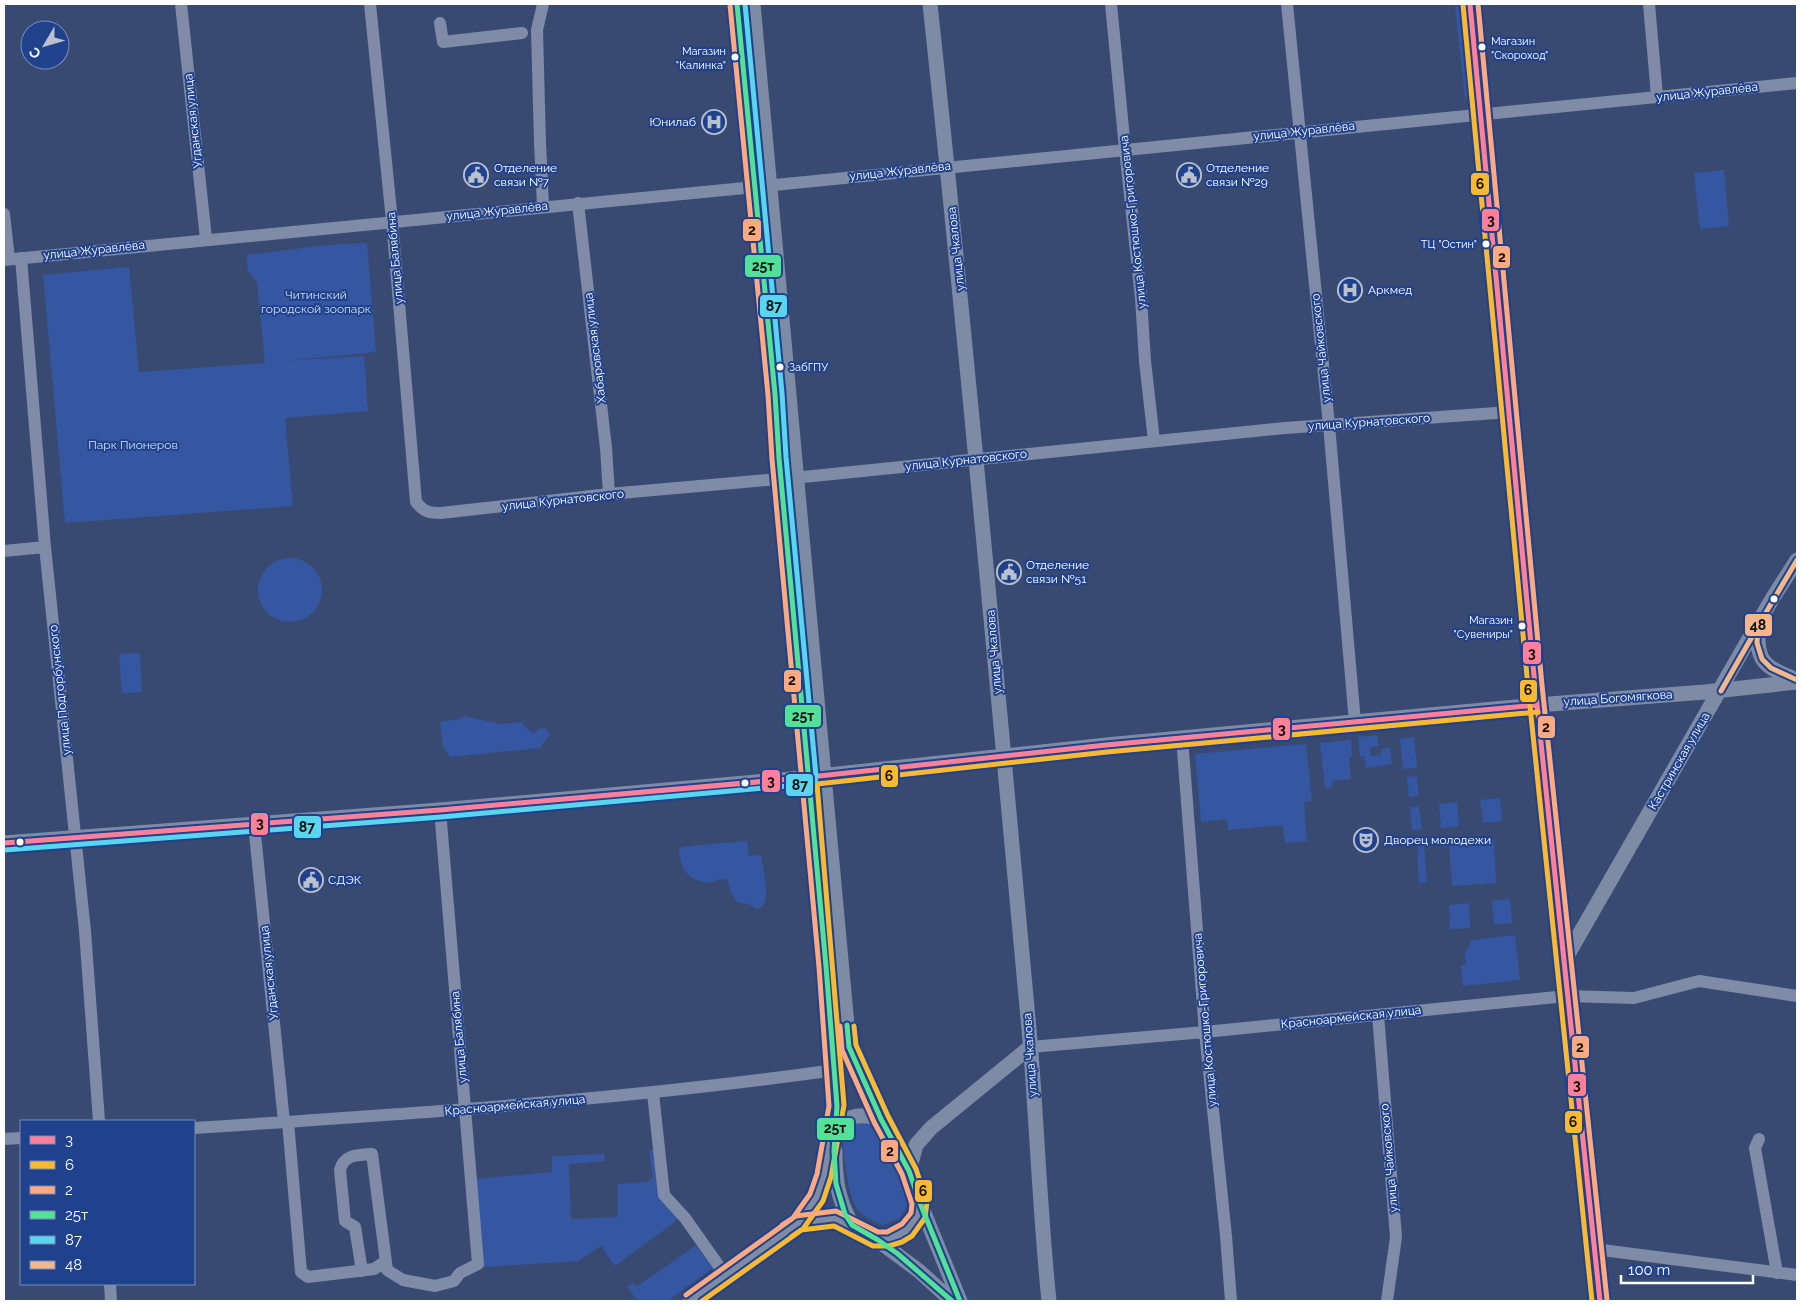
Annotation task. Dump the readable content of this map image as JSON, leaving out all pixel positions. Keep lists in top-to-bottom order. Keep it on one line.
{"streets":{"main road":["улица Чкалова","улица Богомягкова","Кастринская улица"],"street":["улица Журавлёва","Угданская улица","улица Костюшко-Григоровича","улица Балябина","Хабаровская улица","улица Чайковского","улица Курнатовского","улица Подгорбунского","Красноармейская улица"]},"crossings":[["улица Журавлёва","Угданская улица"],["улица Журавлёва","улица Костюшко-Григоровича"],["улица Журавлёва","улица Чкалова"],["улица Журавлёва","улица Балябина"],["улица Журавлёва","Хабаровская улица"],["улица Журавлёва","улица Чайковского"],["улица Журавлёва","улица Подгорбунского"],["Угданская улица","улица Балябина"],["Угданская улица","улица Богомягкова"],["Угданская улица","Красноармейская улица"],["улица Костюшко-Григоровича","улица Курнатовского"],["улица Костюшко-Григоровича","улица Богомягкова"],["улица Костюшко-Григоровича","Красноармейская улица"],["улица Чкалова","улица Курнатовского"],["улица Чкалова","улица Богомягкова"],["улица Чкалова","Красноармейская улица"],["улица Балябина","улица Курнатовского"],["улица Балябина","улица Богомягкова"],["улица Балябина","Красноармейская улица"],["Хабаровская улица","улица Курнатовского"],["улица Чайковского","улица Курнатовского"],["улица Чайковского","улица Богомягкова"],["улица Чайковского","Красноармейская улица"],["улица Подгорбунского","улица Богомягкова"],["улица Богомягкова","Кастринская улица"]],"parks":["Читинский городской зоопарк","Парк Пионеров"],"places":{"other":["Магазин \"Скороход\"","Магазин \"Калинка\"","ТЦ \"Остин\"","ЗабГПУ","Магазин \"Сувениры\""],"hospital":["Юнилаб","Аркмед"],"public building":["Отделение связи №7","Отделение связи №29","Отделение связи №51","СДЭК"],"theatre":["Дворец молодежи"]},"lines":["transit line 3","transit line 2","transit line 25т","transit line 87","transit line 6","transit line 48"],"legend":["3","6","2","25т","87","48"],"scale_bar":"100 m","north":"bottom left"}
